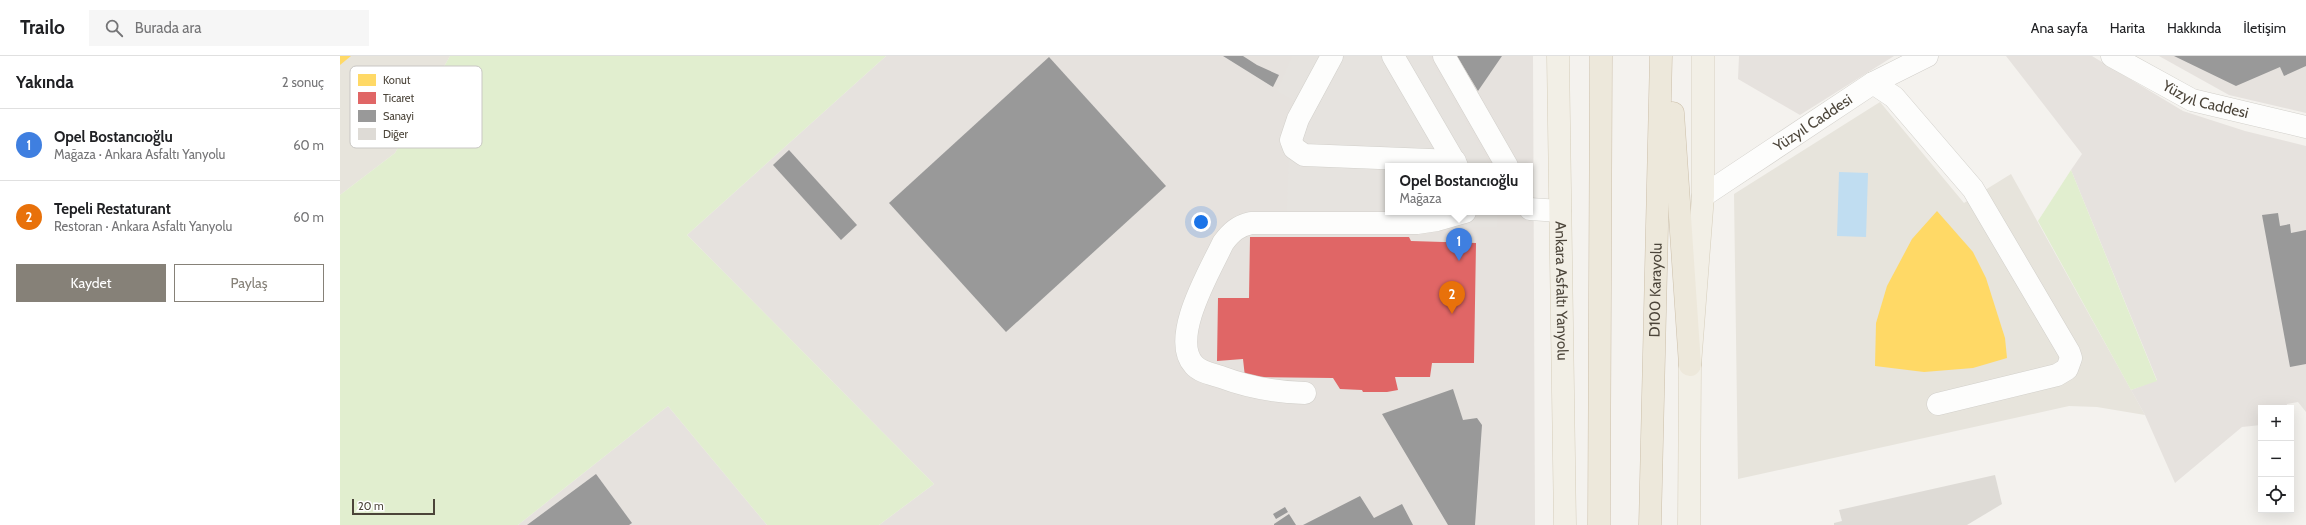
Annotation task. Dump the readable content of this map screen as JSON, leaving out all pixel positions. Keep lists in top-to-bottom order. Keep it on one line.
{"streets":{"highway":["D100 Karayolu"],"main road":["Ankara Asfaltı Yanyolu"],"street":["Yüzyıl Caddesi"]},"legend":["Konut","Ticaret","Sanayi","Diğer"],"scale_bar":"20 m","page":{"header":"Trailo","search":"Burada ara","nav":["Ana sayfa","Harita","Hakkında","İletişim"],"heading":["Yakında","2 sonuç"],"list":[{"mark":"1","name":"Opel Bostancıoğlu","note":"Mağaza · Ankara Asfaltı Yanyolu","value":"60 m"},{"mark":"2","name":"Tepeli Restaturant","note":"Restoran · Ankara Asfaltı Yanyolu","value":"60 m"}],"popup":["Opel Bostancıoğlu","Mağaza"],"pins":["1","2"],"buttons":["Kaydet","Paylaş"],"map_buttons":["+","−"],"scale":"20 m"}}
